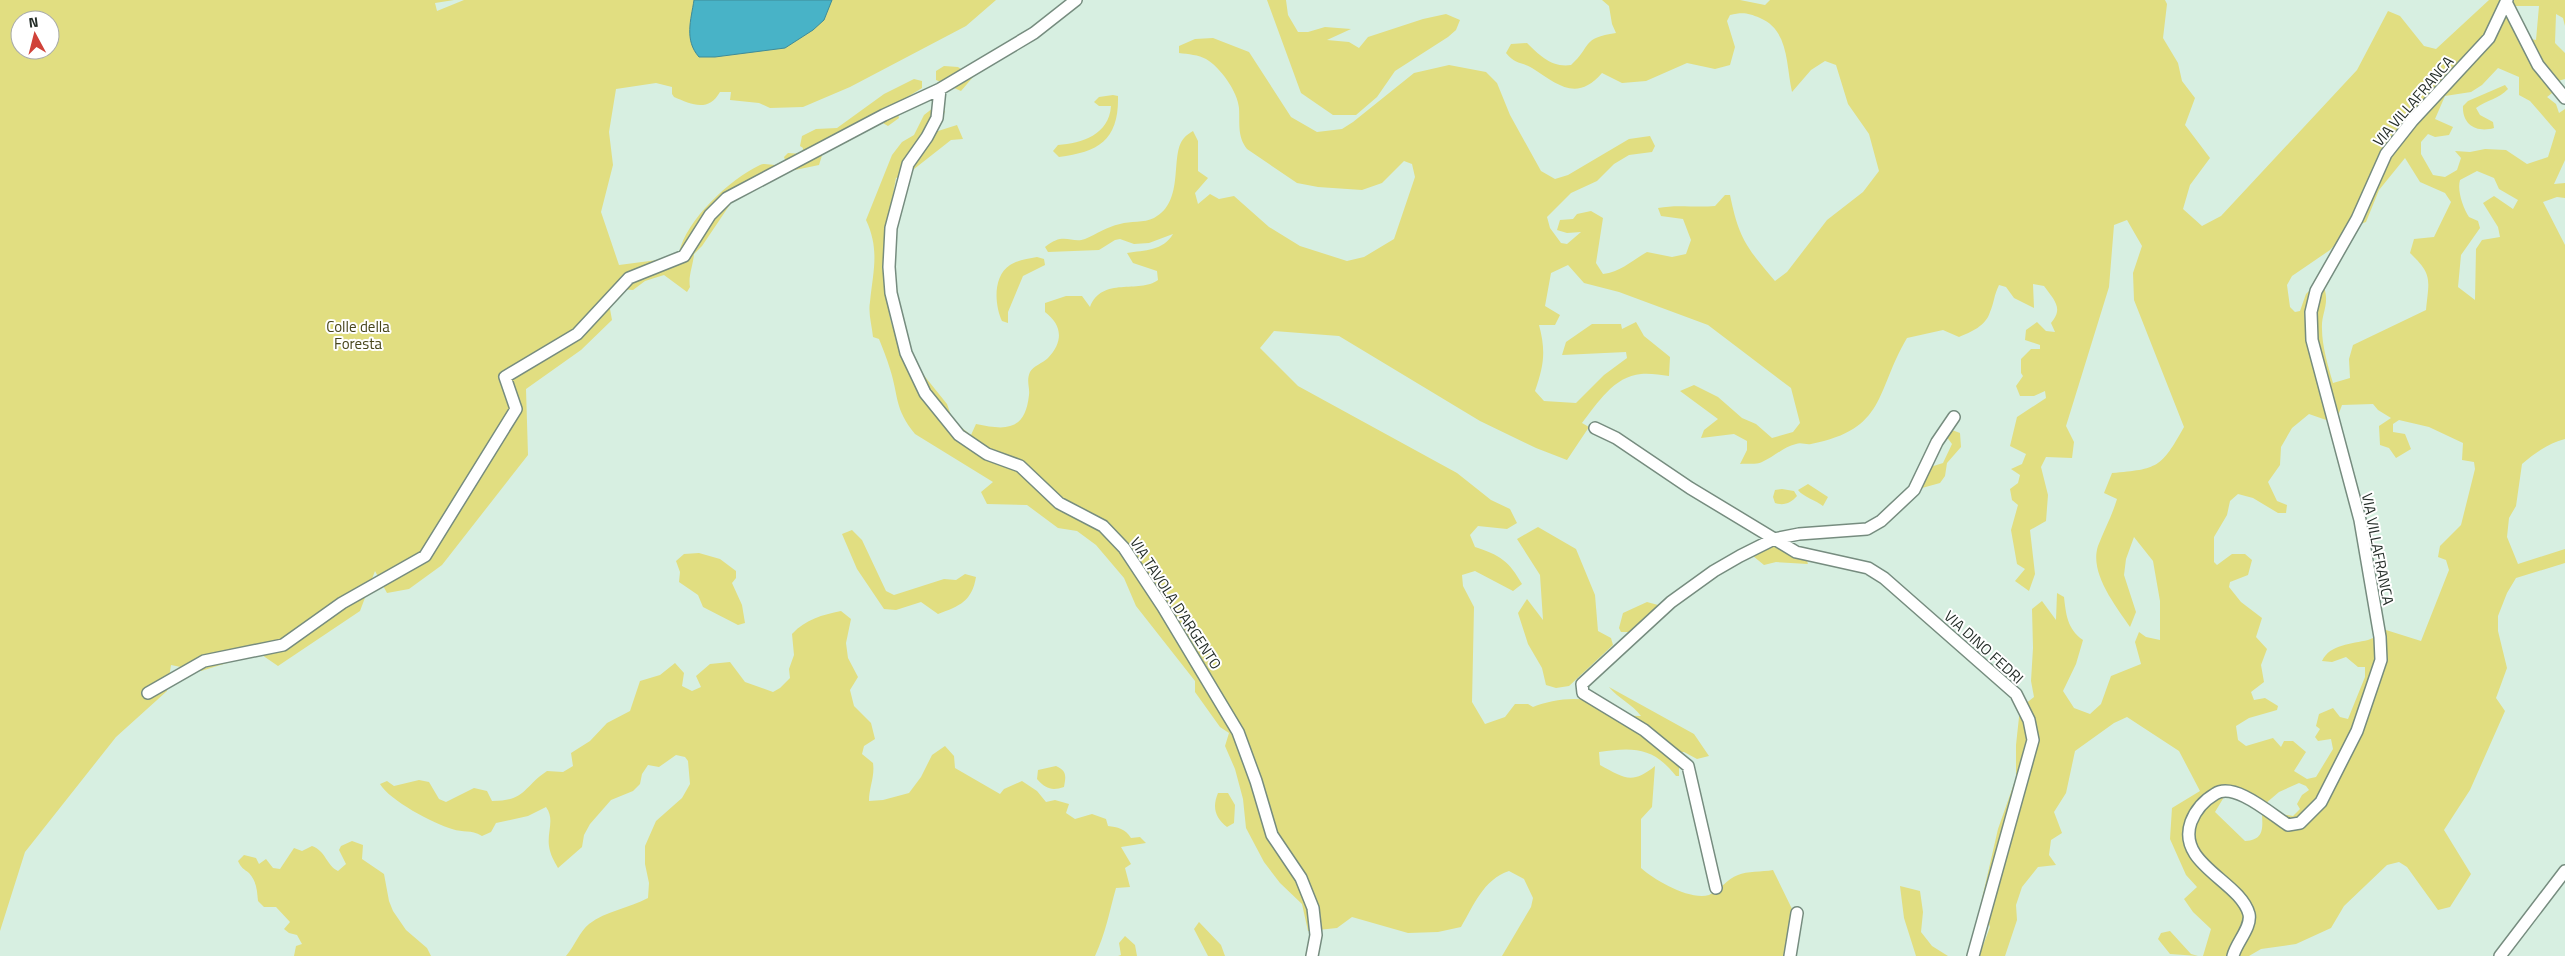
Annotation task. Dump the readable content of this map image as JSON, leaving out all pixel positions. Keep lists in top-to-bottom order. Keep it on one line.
{"streets":{"street":["VIA VILLAFRANCA","VIA TAVOLA D'ARGENTO","VIA DINO FEDRI"]},"parks":["Colle della Foresta"],"north":"top"}
